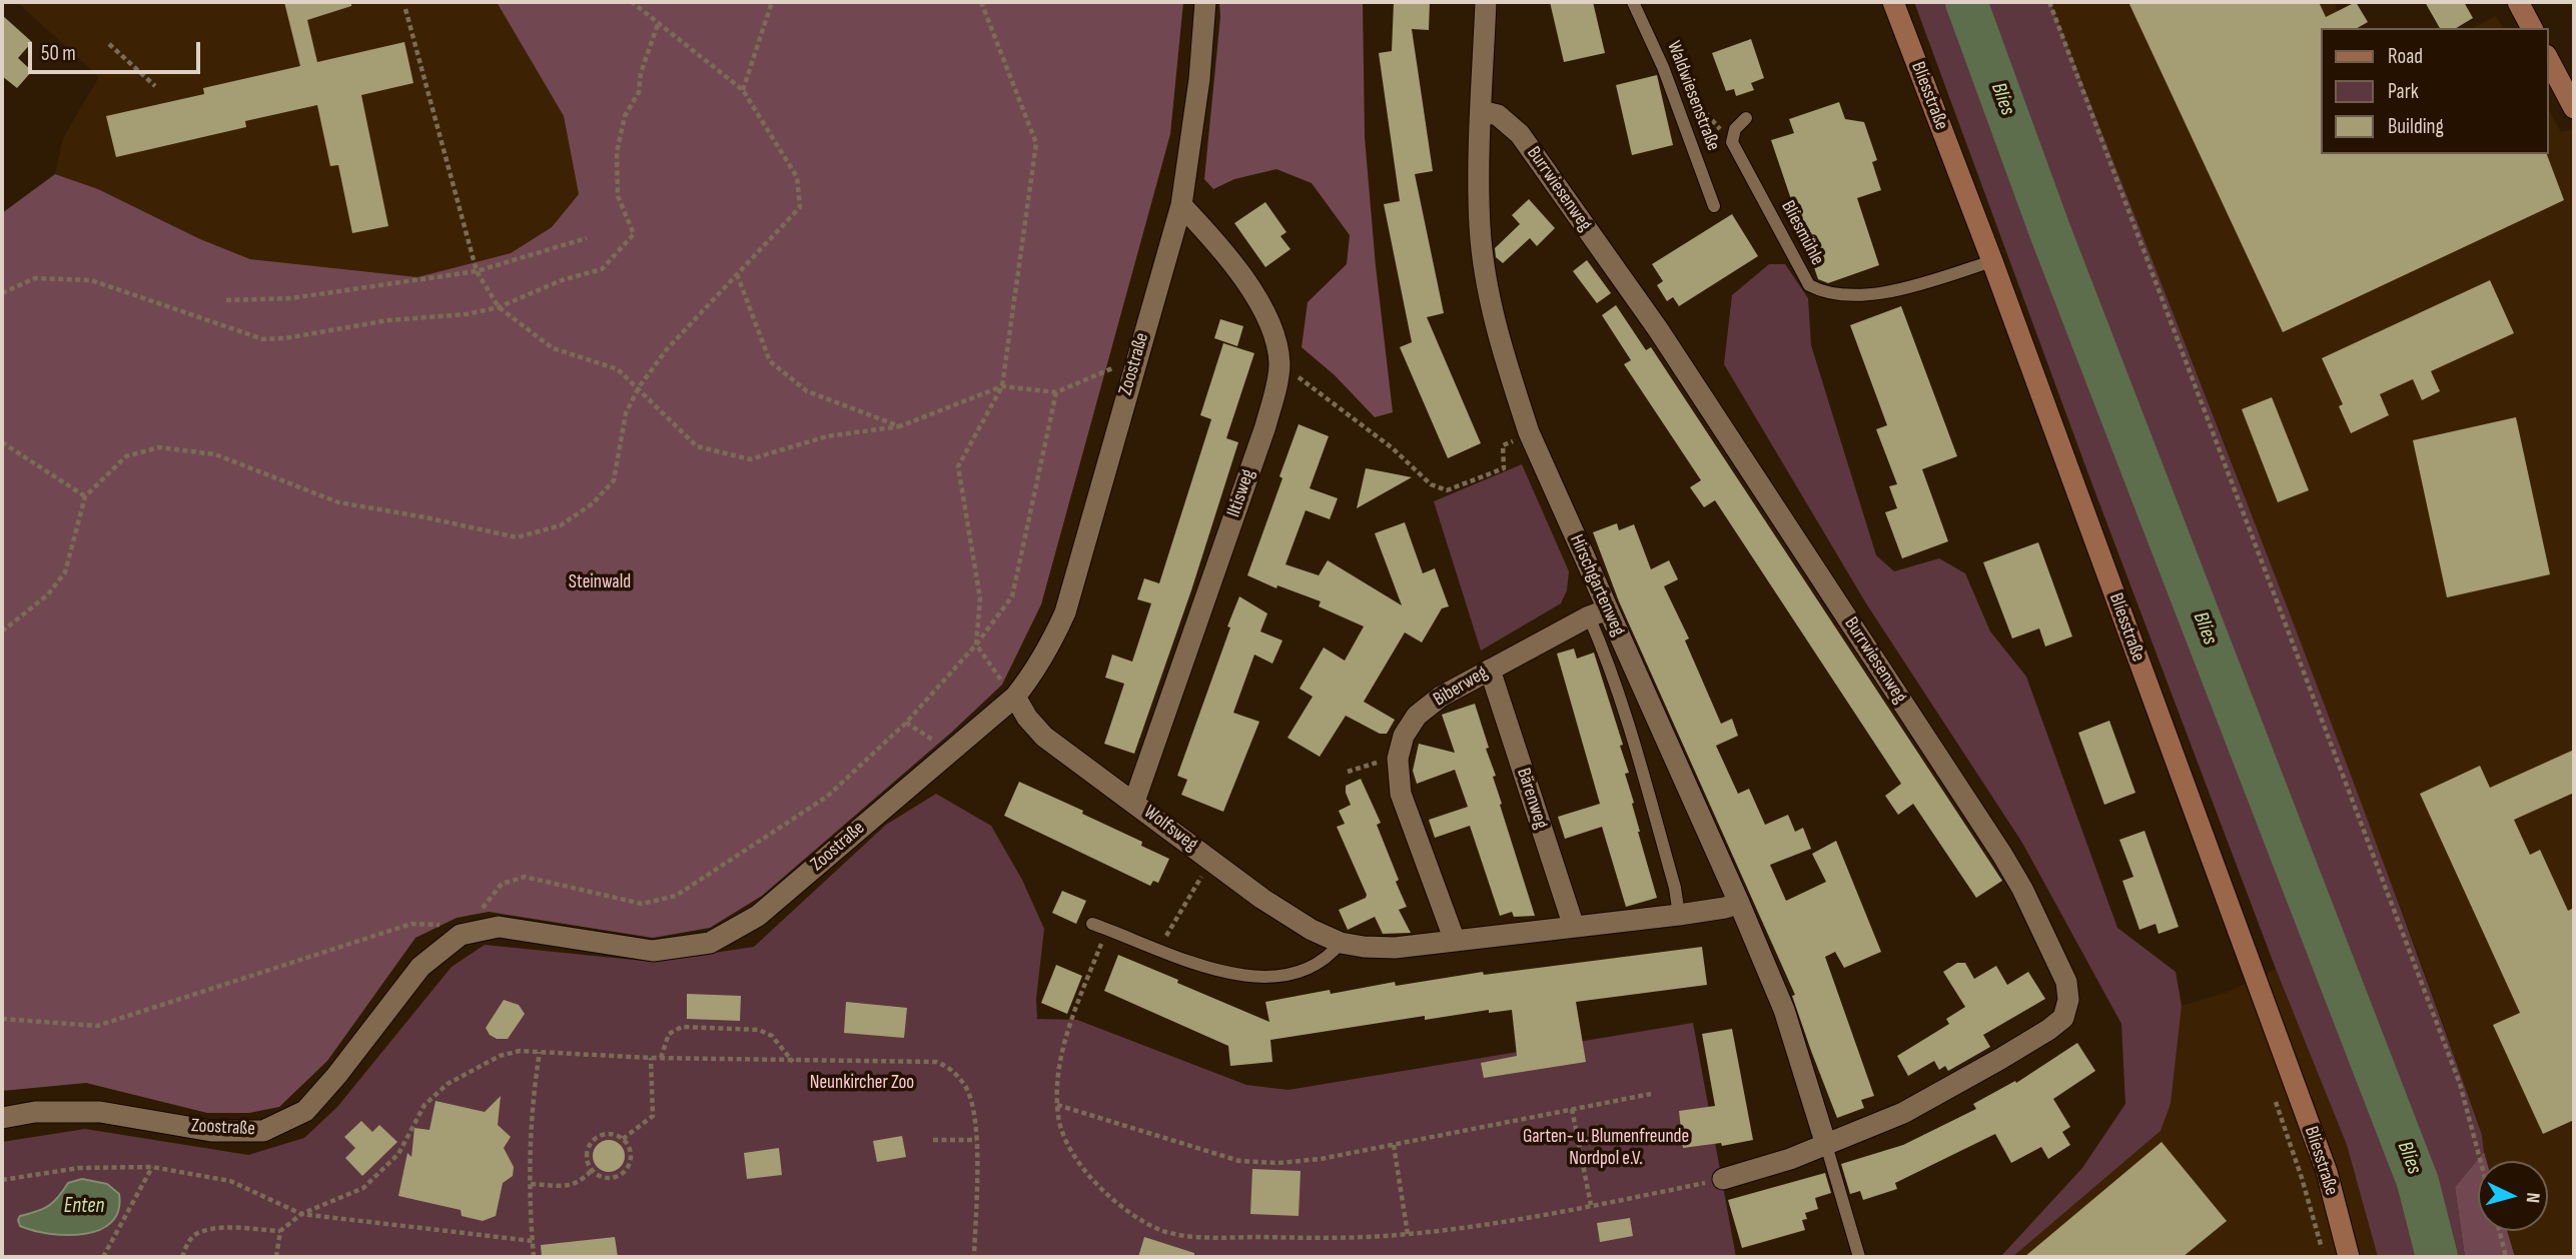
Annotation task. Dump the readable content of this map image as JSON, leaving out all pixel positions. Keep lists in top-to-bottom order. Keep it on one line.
{"streets":{"main road":["Bliesstraße"],"street":["Burrwiesenweg","Zoostraße","Iltisweg","Hirschgartenweg","Biberweg","Bärenweg","Wolfsweg"],"lane":["Waldwiesenstraße","Bliesmühle"]},"crossings":[["Bliesstraße","Bliesmühle"],["Burrwiesenweg","Hirschgartenweg"],["Zoostraße","Iltisweg"],["Zoostraße","Wolfsweg"],["Iltisweg","Wolfsweg"],["Hirschgartenweg","Biberweg"],["Hirschgartenweg","Wolfsweg"],["Biberweg","Bärenweg"],["Biberweg","Wolfsweg"],["Bärenweg","Wolfsweg"]],"water":["Blies","Enten"],"parks":["Steinwald","Neunkircher Zoo","Garten- u. Blumenfreunde Nordpol e.V."],"legend":["Road","Park","Building"],"scale_bar":"50 m","north":"right"}
